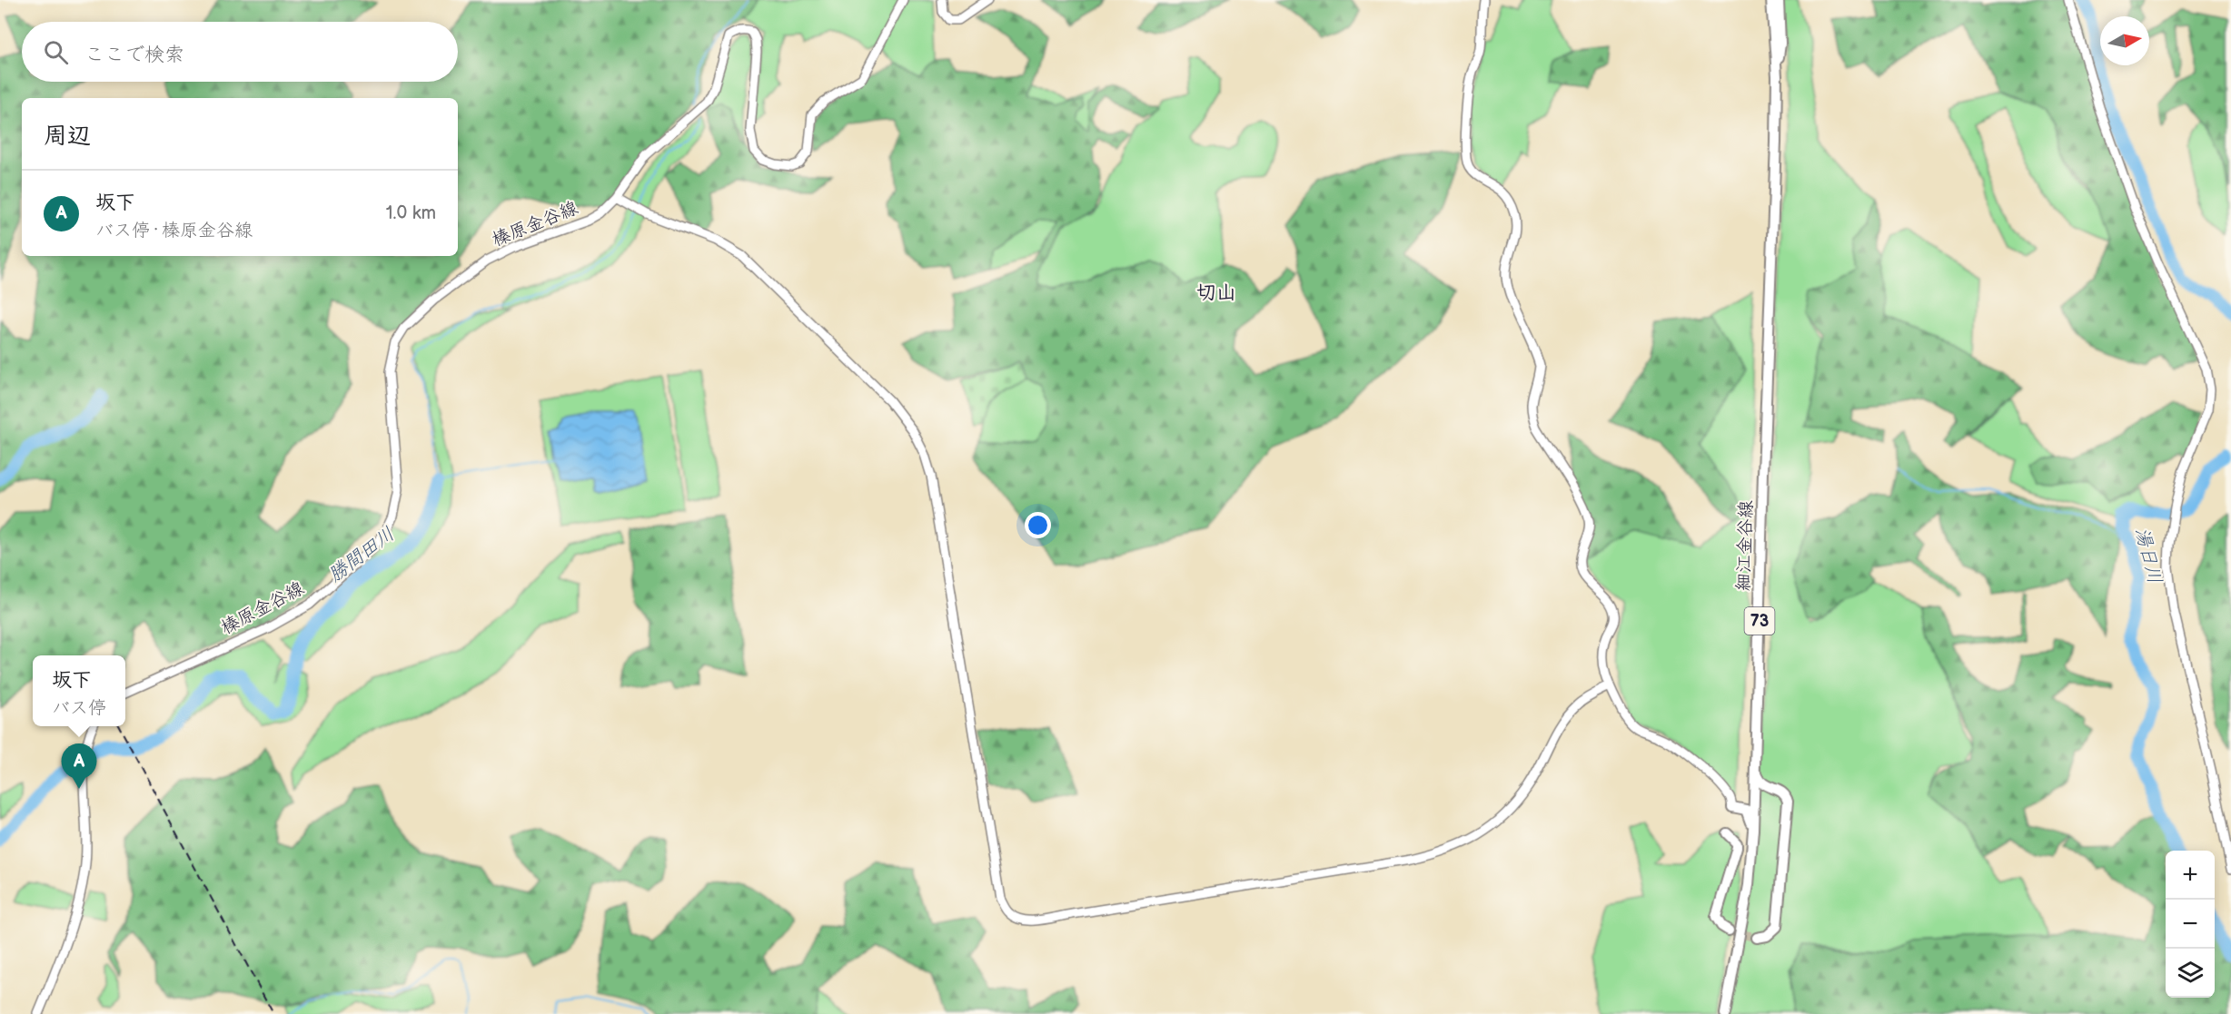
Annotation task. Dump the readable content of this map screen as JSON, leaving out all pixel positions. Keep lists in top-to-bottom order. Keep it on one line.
{"streets":{"main road":["細江金谷線","73"],"street":["榛原金谷線"]},"districts":["切山"],"water":["勝間田川","湯日川"],"north":"right","page":{"search":"ここで検索","heading":"周辺","list":[{"mark":"A","name":"坂下","note":"バス停 · 榛原金谷線","value":"1.0 km"}],"popup":["坂下","バス停"],"pins":"A","map_buttons":["+","−"]}}
